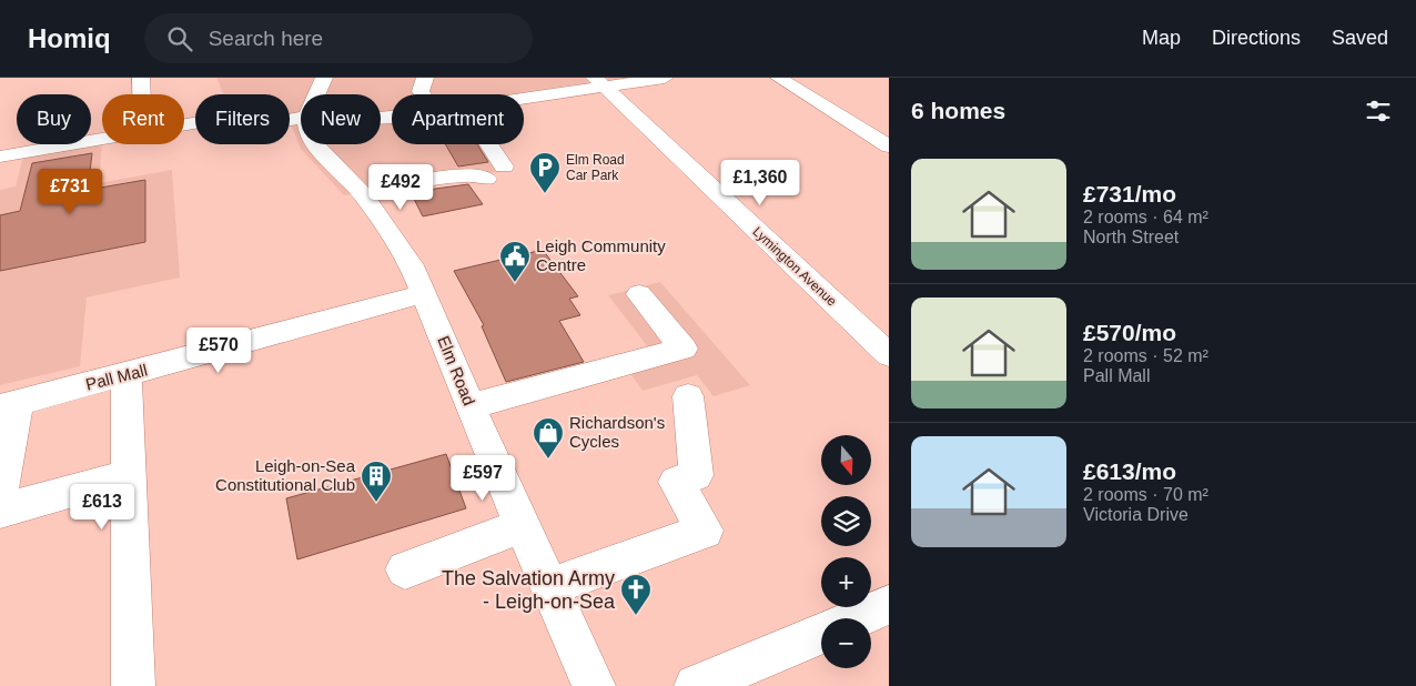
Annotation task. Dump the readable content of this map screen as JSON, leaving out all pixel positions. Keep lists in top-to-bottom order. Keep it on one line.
{"streets":{"street":["Lymington Avenue","Elm Road","Pall Mall"]},"crossings":[["Elm Road","Pall Mall"]],"places":{"parking":["Elm Road Car Park"],"public building":["Leigh Community Centre"],"shop":["Richardson's Cycles"],"building":["Leigh-on-Sea Constitutional Club"],"church":["The Salvation Army - Leigh-on-Sea"]},"north":"bottom","page":{"header":"Homiq","search":"Search here","nav":["Map","Directions","Saved"],"heading":"6 homes","chip":["Buy","Rent","Filters","New","Apartment"],"list":[{"name":"£731/mo","note":"2 rooms · 64 m² · North Street"},{"name":"£570/mo","note":"2 rooms · 52 m² · Pall Mall"},{"name":"£613/mo","note":"2 rooms · 70 m² · Victoria Drive"}],"price":["£1,360","£492","£731","£570","£597","£613"],"map_buttons":["+","−"]}}
